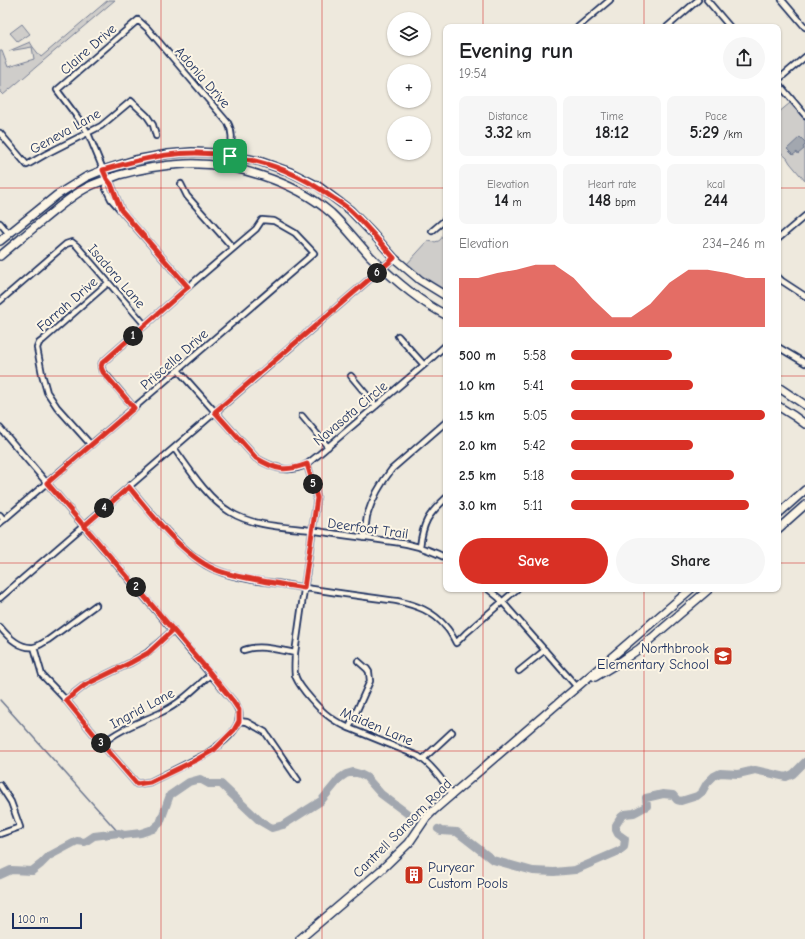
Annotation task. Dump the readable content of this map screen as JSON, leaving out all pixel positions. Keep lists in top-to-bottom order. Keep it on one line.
{"streets":{"main road":["Cantrell Sansom Road"],"street":["Claire Drive","Adonia Drive","Geneva Lane","Isadora Lane","Farrah Drive","Priscella Drive","Navasota Circle","Deerfoot Trail","Ingrid Lane","Maiden Lane"]},"crossings":[["Claire Drive","Adonia Drive"],["Claire Drive","Geneva Lane"],["Isadora Lane","Farrah Drive"],["Farrah Drive","Priscella Drive"],["Priscella Drive","Navasota Circle"],["Navasota Circle","Maiden Lane"],["Deerfoot Trail","Maiden Lane"],["Maiden Lane","Cantrell Sansom Road"]],"places":{"school or university":["Northbrook Elementary School"],"building":["Puryear Custom Pools"]},"scale_bar":"100 m","page":{"map_buttons":["+","−"],"heading":["Evening run","19:54"],"stats":[["Distance","3.32 km"],["Time","18:12"],["Pace","5:29 /km"],["Elevation","14 m"],["Heart rate","148 bpm"],["kcal","244"]],"chart":["Elevation","234–246 m"],"pins":["6","1","5","4","2","3"],"list":[{"name":"500 m","note":"5:58"},{"name":"1.0 km","note":"5:41"},{"name":"1.5 km","note":"5:05"},{"name":"2.0 km","note":"5:42"},{"name":"2.5 km","note":"5:18"},{"name":"3.0 km","note":"5:11"}],"buttons":["Save","Share"],"scale":"100 m"}}
